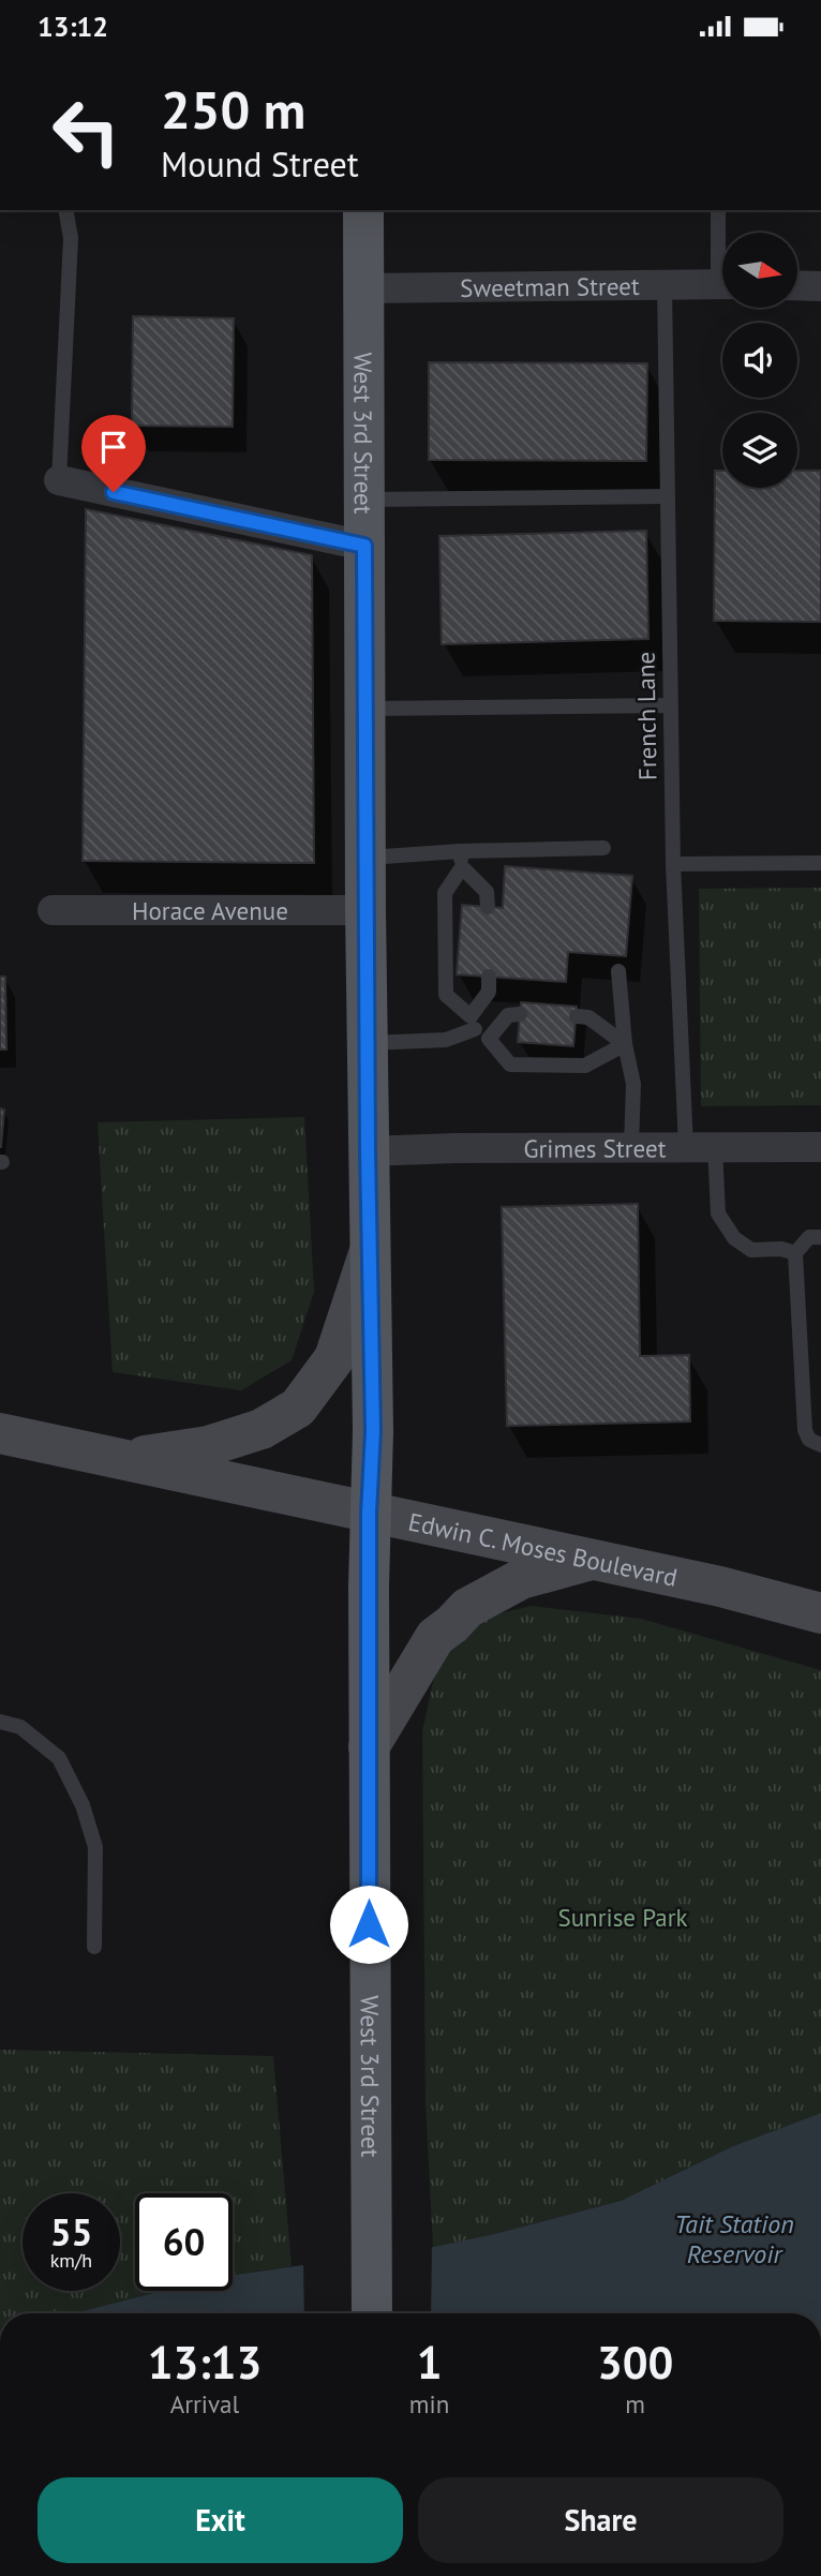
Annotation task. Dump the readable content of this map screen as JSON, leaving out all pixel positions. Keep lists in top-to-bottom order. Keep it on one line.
{"streets":{"main road":["West 3rd Street","Edwin C. Moses Boulevard"],"street":["Sweetman Street","Horace Avenue","Grimes Street"],"lane":["French Lane"]},"crossings":[["Sweetman Street","West 3rd Street"],["Sweetman Street","French Lane"],["West 3rd Street","Horace Avenue"],["West 3rd Street","Grimes Street"],["West 3rd Street","Edwin C. Moses Boulevard"],["French Lane","Grimes Street"]],"water":["Tait Station Reservoir"],"parks":["Sunrise Park"],"north":"right","page":{"status":"13:12","turn":["250 m","Mound Street"],"speed":"55 km/h","limit":"60","eta":["13:13","Arrival","1","min","300","m"],"buttons":["Exit","Share"]}}
